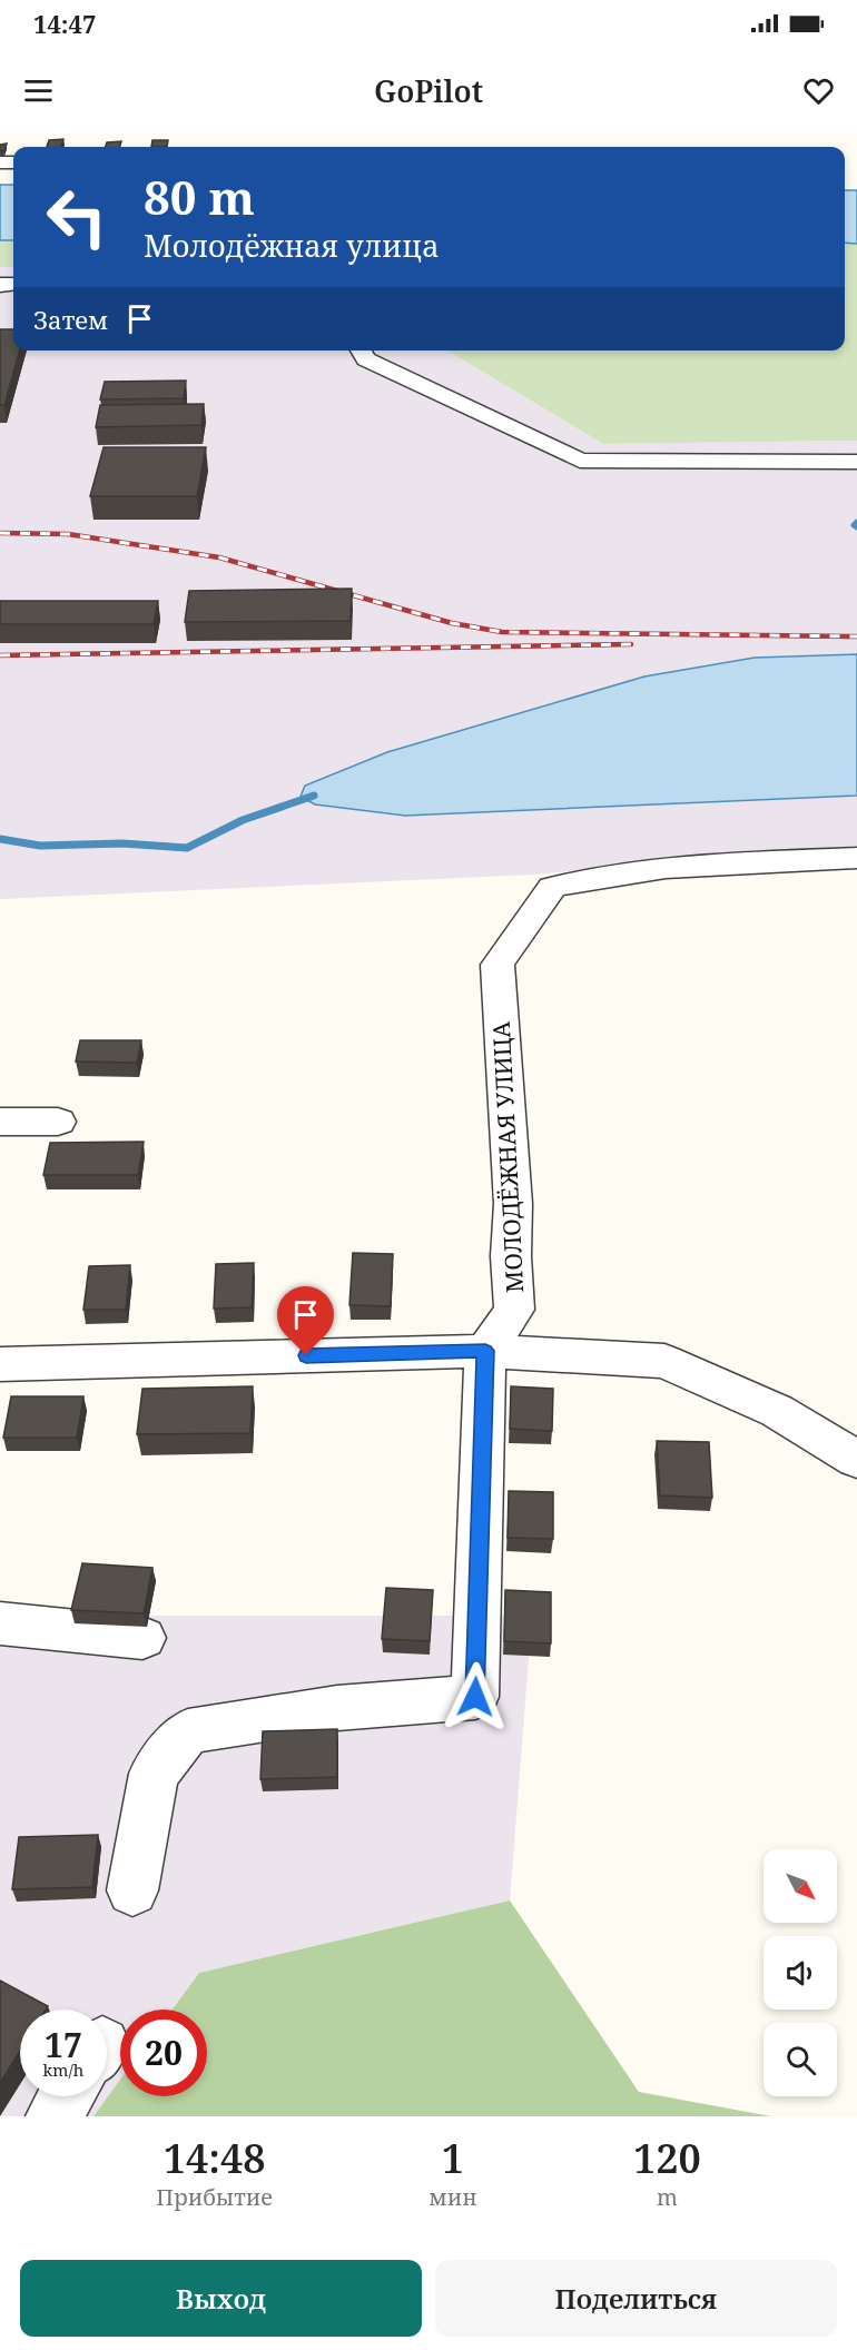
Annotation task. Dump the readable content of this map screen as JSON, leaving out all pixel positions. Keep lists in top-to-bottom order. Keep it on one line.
{"streets":{"street":["МОЛОДЁЖНАЯ УЛИЦА"]},"north":"bottom right","page":{"status":"14:47","header":"GoPilot","turn":["80 m","Молодёжная улица"],"then":"Затем","speed":"17 km/h","limit":"20","eta":["14:48","Прибытие","1","мин","120","m"],"buttons":["Выход","Поделиться"]}}
